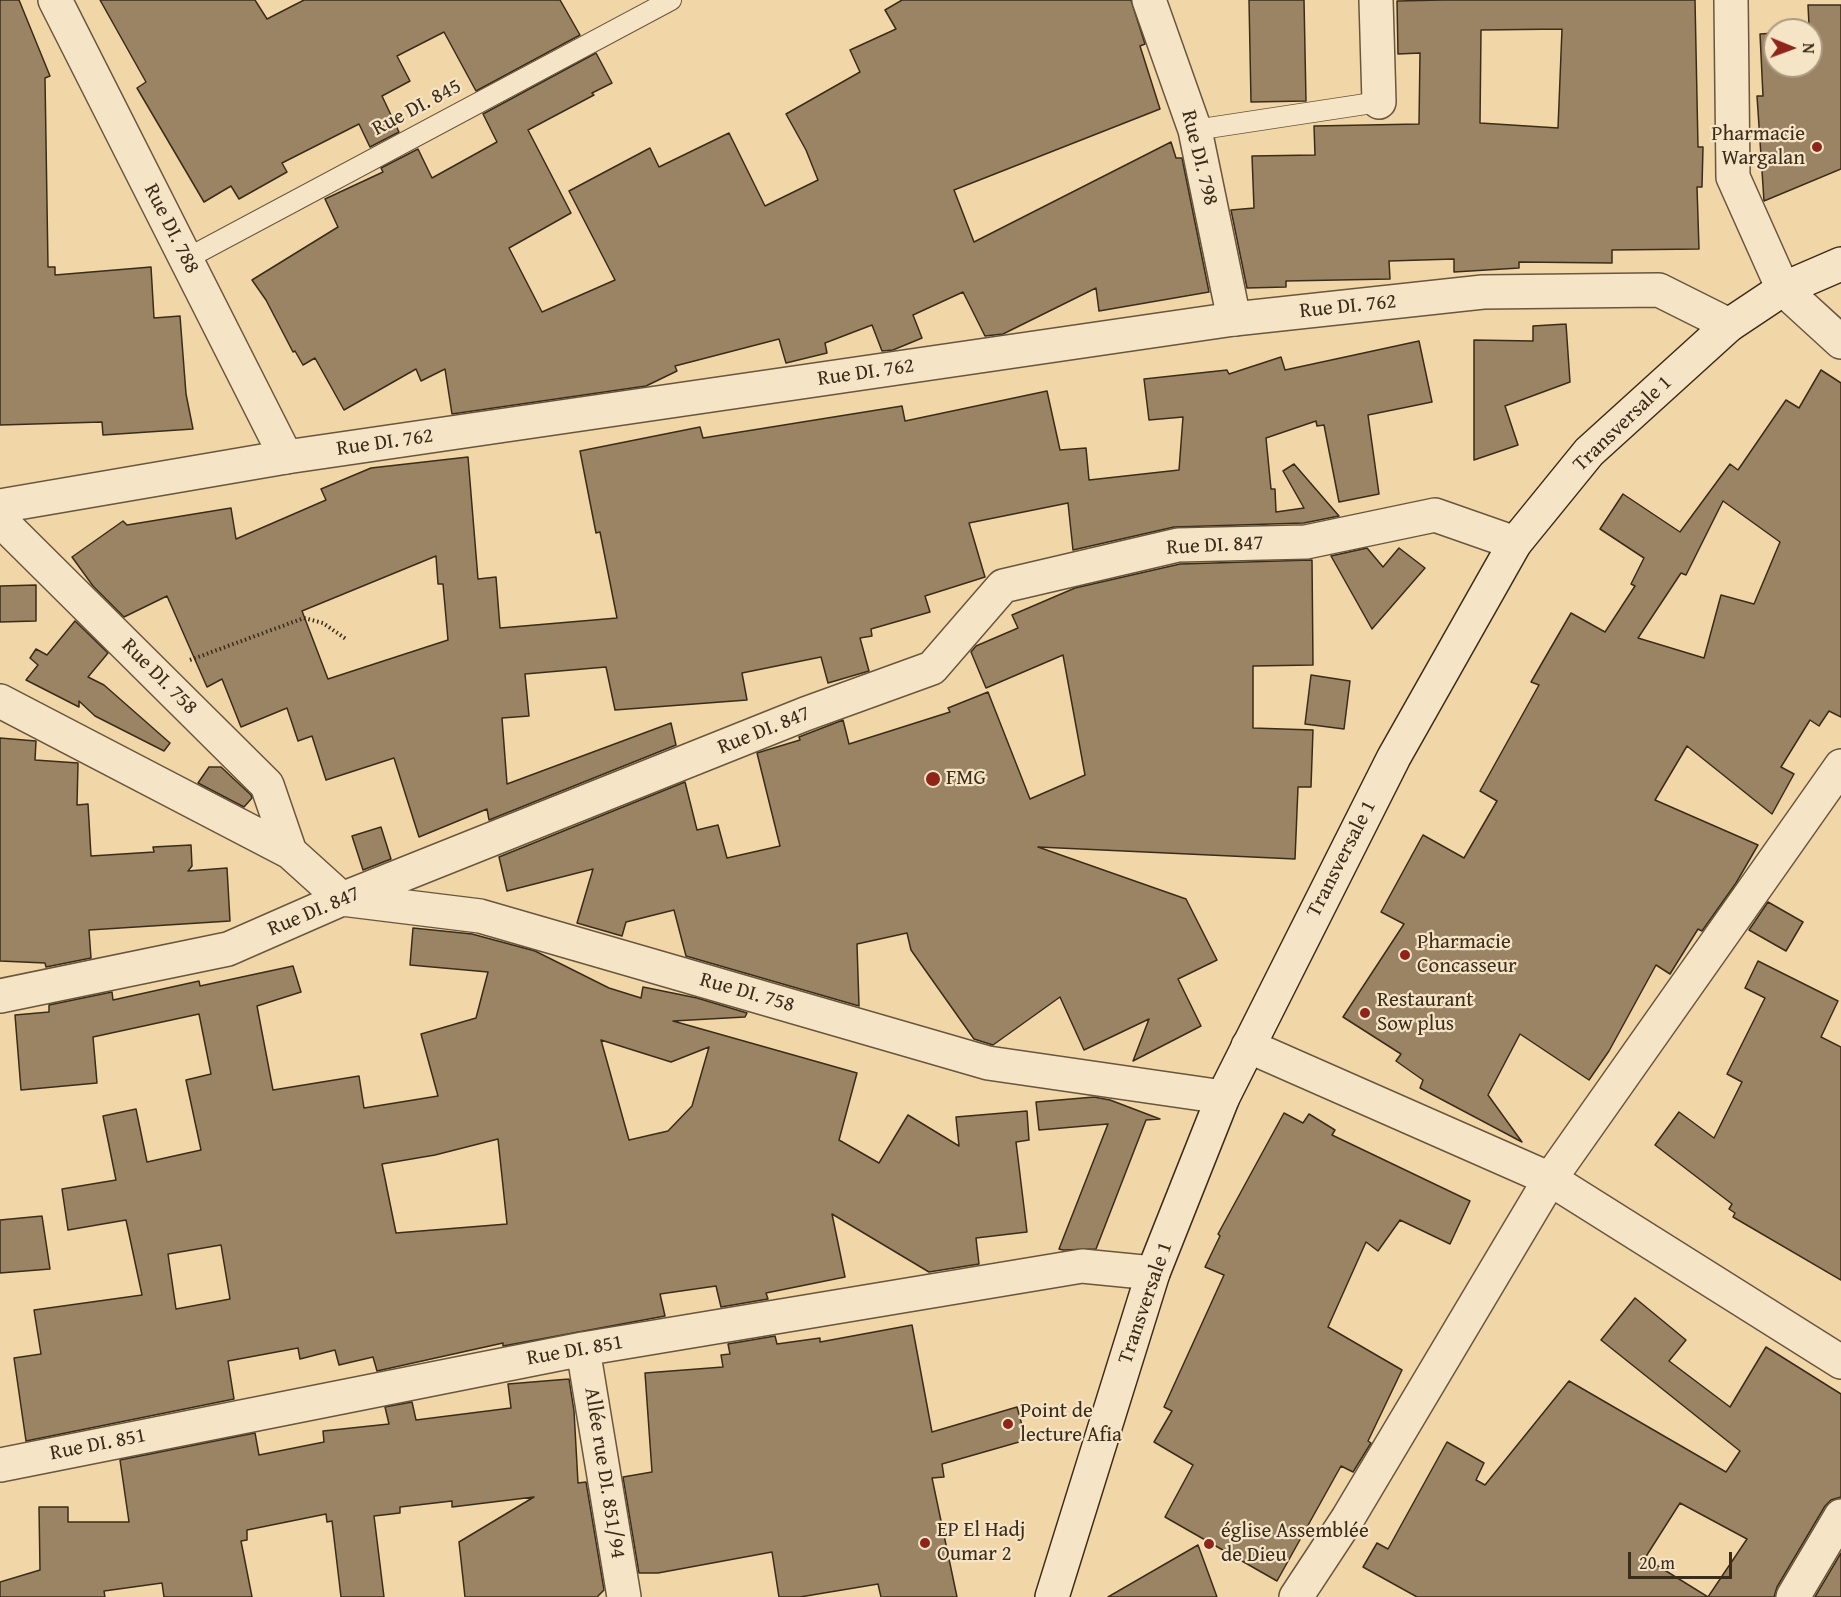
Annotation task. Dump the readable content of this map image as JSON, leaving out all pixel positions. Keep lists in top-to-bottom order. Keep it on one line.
{"streets":{"street":["Rue DI. 798","Rue DI. 788","Rue DI. 762","Transversale 1","Rue DI. 847","Rue DI. 758","Rue DI. 851","Allée rue DI. 851/94"],"lane":["Rue DI. 845"]},"crossings":[["Rue DI. 845","Rue DI. 788"],["Rue DI. 798","Rue DI. 762"],["Rue DI. 788","Rue DI. 762"],["Rue DI. 762","Transversale 1"],["Transversale 1","Rue DI. 847"],["Transversale 1","Rue DI. 758"],["Transversale 1","Rue DI. 851"],["Rue DI. 847","Rue DI. 758"],["Rue DI. 851","Allée rue DI. 851/94"]],"places":["Pharmacie Wargalan","FMG","Pharmacie Concasseur","Restaurant Sow plus","Point de lecture Afia","EP El Hadj Oumar 2","église Assemblée de Dieu"],"scale_bar":"20 m","north":"right"}
